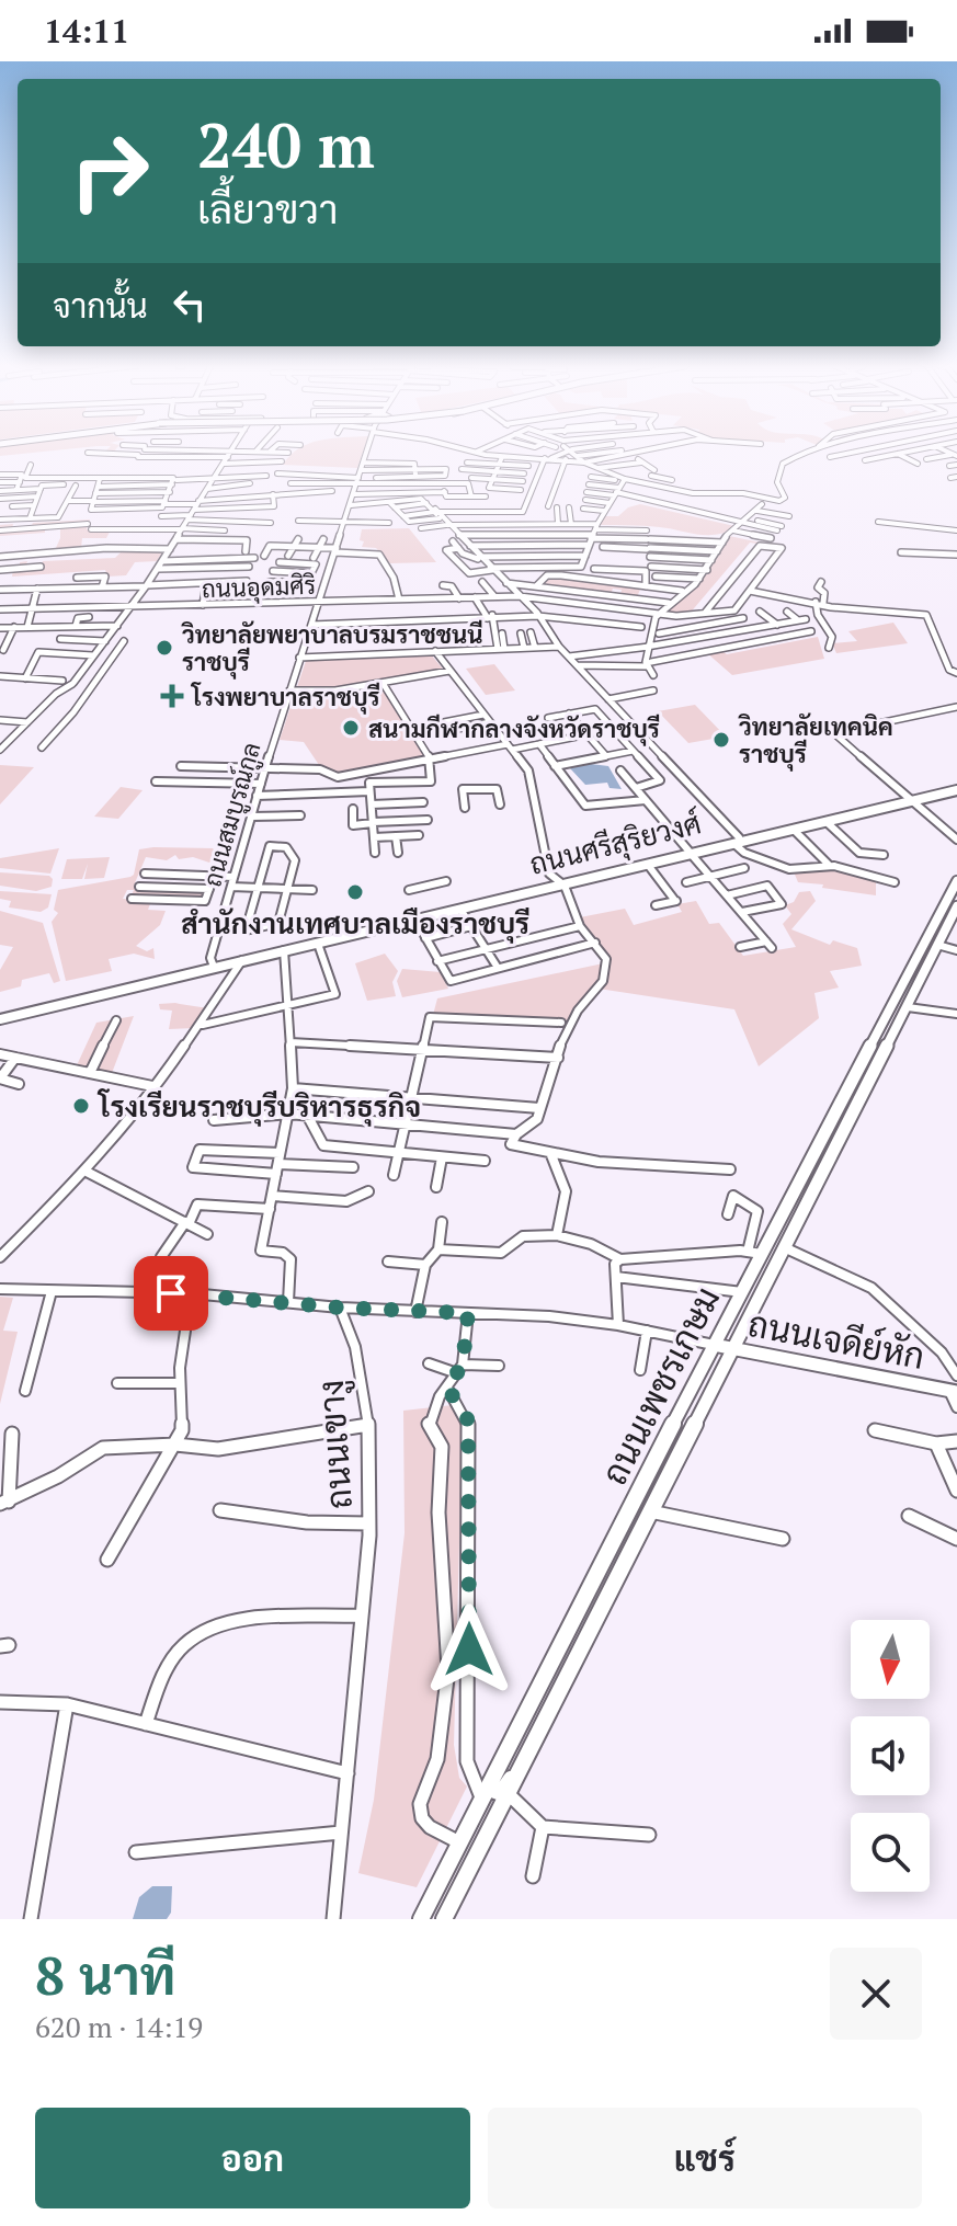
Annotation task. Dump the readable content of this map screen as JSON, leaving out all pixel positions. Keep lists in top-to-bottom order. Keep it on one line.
{"streets":{"main road":["ถนนศรีสุริยวงศ์","ถนนเจดีย์หัก","ถนนเพชรเกษม"],"street":["ถนนอุดมศิริ","ถนนสมบูรณ์กูล","ถนนเขางู"]},"crossings":[["ถนนอุดมศิริ","ถนนสมบูรณ์กูล"],["ถนนสมบูรณ์กูล","ถนนศรีสุริยวงศ์"],["ถนนเจดีย์หัก","ถนนเพชรเกษม"],["ถนนเจดีย์หัก","ถนนเขางู"]],"places":{"other":["วิทยาลัยพยาบาลบรมราชชนนี ราชบุรี","สนามกีฬากลางจังหวัดราชบุรี","วิทยาลัยเทคนิค ราชบุรี","สำนักงานเทศบาลเมืองราชบุรี","โรงเรียนราชบุรีบริหารธุรกิจ"],"health":["โรงพยาบาลราชบุรี"]},"north":"bottom","page":{"status":"14:11","turn":["240 m","เลี้ยวขวา"],"then":"จากนั้น","heading":["8 นาที","620 m · 14:19"],"buttons":["ออก","แชร์"]}}
